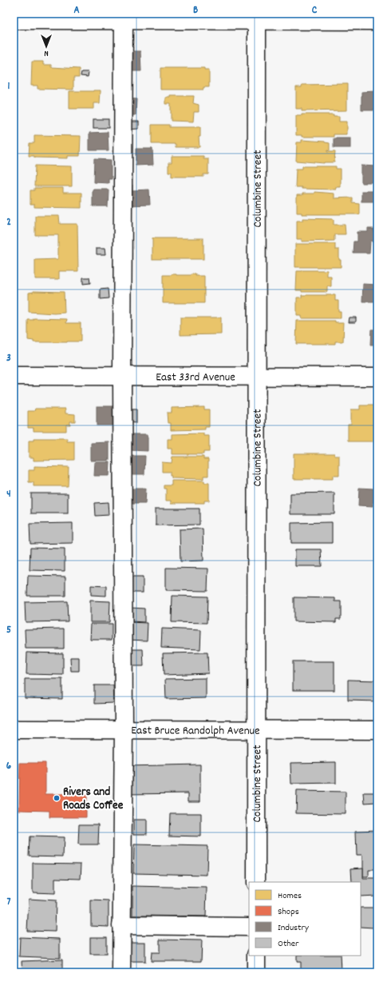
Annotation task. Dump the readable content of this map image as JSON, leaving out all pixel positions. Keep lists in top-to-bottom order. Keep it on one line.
{"streets":{"street":["Columbine Street","East 33rd Avenue","East Bruce Randolph Avenue"]},"crossings":[["Columbine Street","East 33rd Avenue"],["Columbine Street","East Bruce Randolph Avenue"]],"places":["Rivers and Roads Coffee"],"legend":["Homes","Shops","Industry","Other"],"north":"bottom","grid":{"columns":["A","B","C"],"rows":["1","2","3","4","5","6","7"]}}
